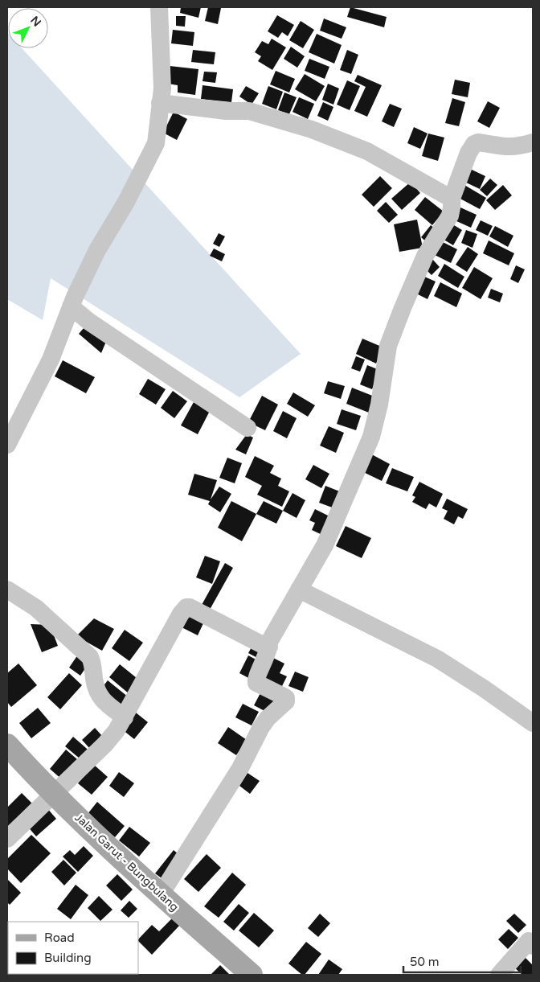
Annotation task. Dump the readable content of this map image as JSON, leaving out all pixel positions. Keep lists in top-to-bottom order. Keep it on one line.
{"streets":{"main road":["Jalan Garut - Bungbulang"]},"legend":["Road","Building"],"scale_bar":"50 m","north":"top right"}
